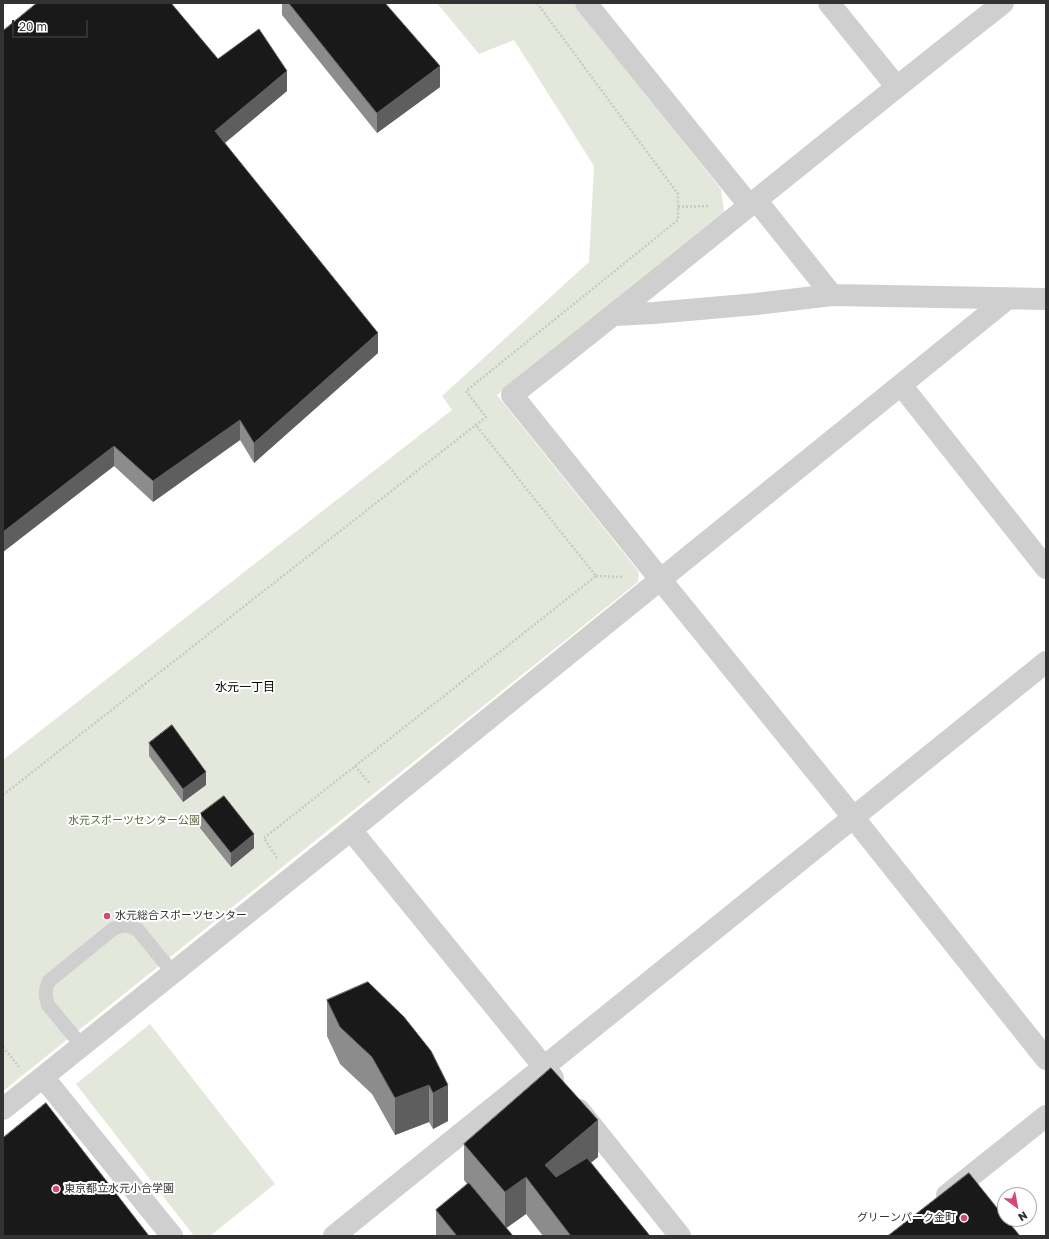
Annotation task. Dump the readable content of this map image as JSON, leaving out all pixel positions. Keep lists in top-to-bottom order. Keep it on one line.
{"districts":["水元一丁目"],"parks":["水元スポーツセンター公園"],"places":["水元総合スポーツセンター","東京都立水元小合学園","グリーンパーク金町"],"scale_bar":"20 m","north":"bottom right"}
